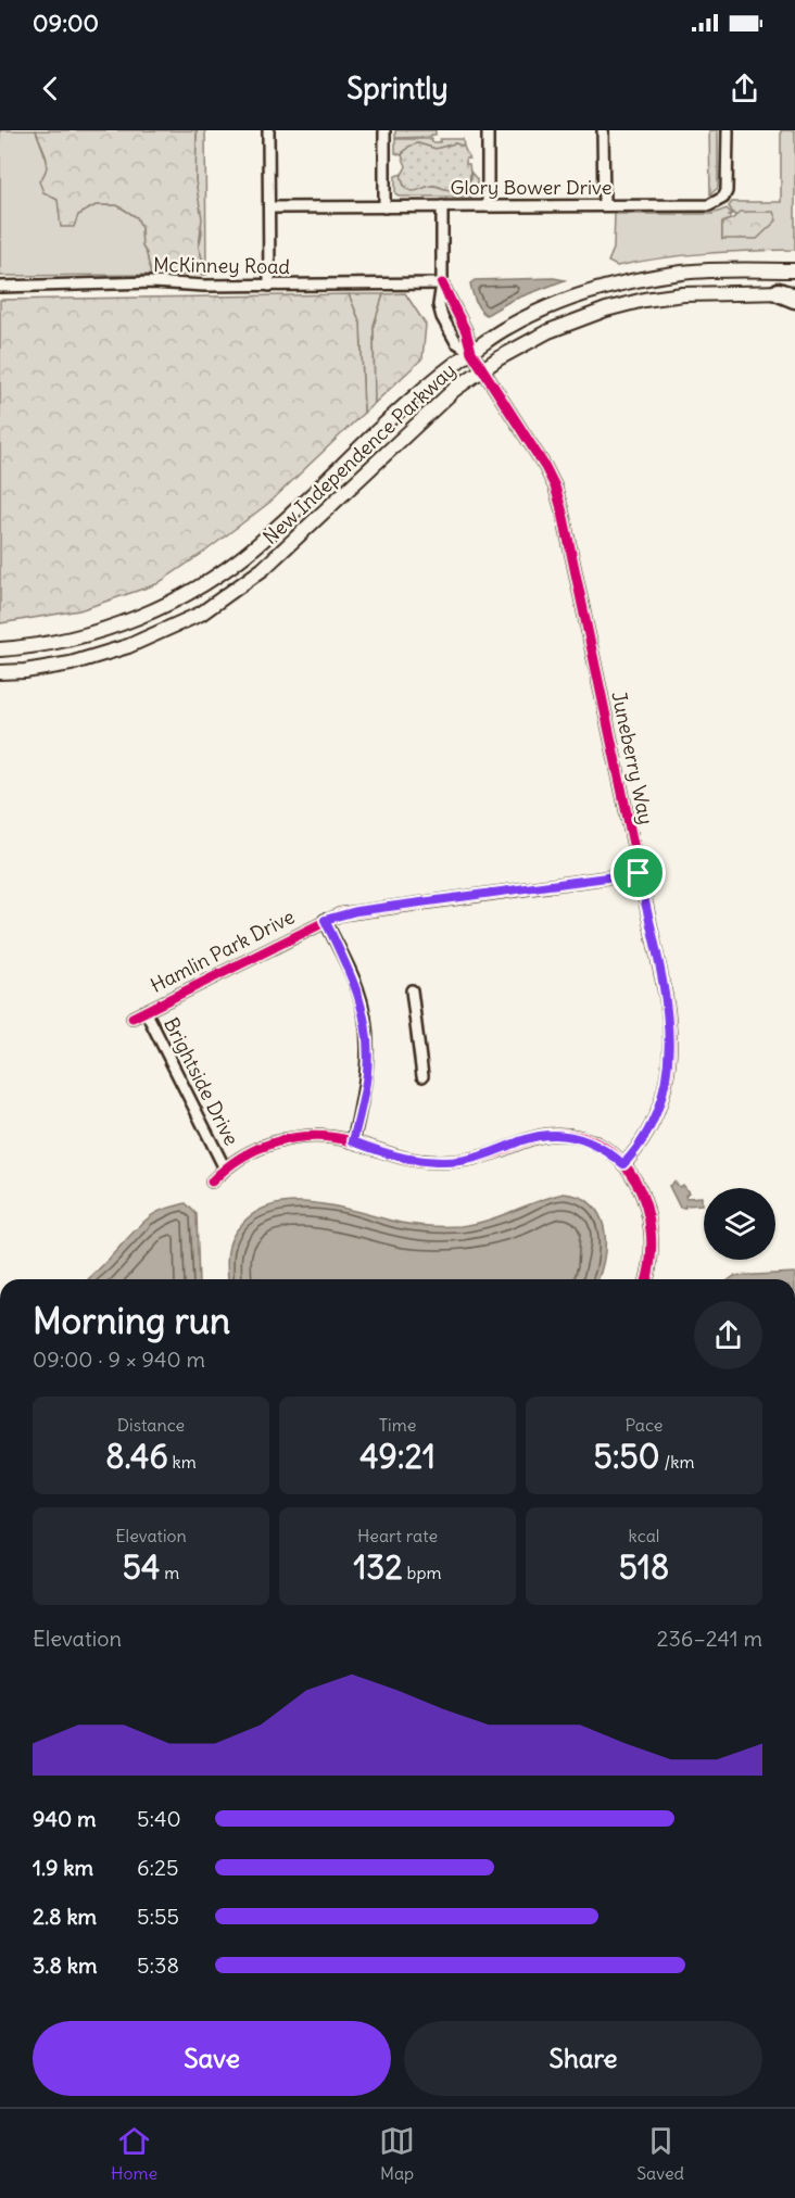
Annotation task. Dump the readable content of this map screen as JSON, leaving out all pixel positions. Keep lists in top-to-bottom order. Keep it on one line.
{"streets":{"main road":["New Independence Parkway"],"street":["Glory Bower Drive","McKinney Road","Juneberry Way","Hamlin Park Drive","Brightside Drive"]},"crossings":[["New Independence Parkway","Juneberry Way"],["Juneberry Way","Hamlin Park Drive"],["Hamlin Park Drive","Brightside Drive"]],"page":{"status":"09:00","header":"Sprintly","heading":["Morning run","09:00 · 9 × 940 m"],"stats":[["Distance","8.46 km"],["Time","49:21"],["Pace","5:50 /km"],["Elevation","54 m"],["Heart rate","132 bpm"],["kcal","518"]],"chart":["Elevation","236–241 m"],"list":[{"name":"940 m","note":"5:40"},{"name":"1.9 km","note":"6:25"},{"name":"2.8 km","note":"5:55"},{"name":"3.8 km","note":"5:38"}],"buttons":["Save","Share"],"tabs":["Home","Map","Saved"]}}
